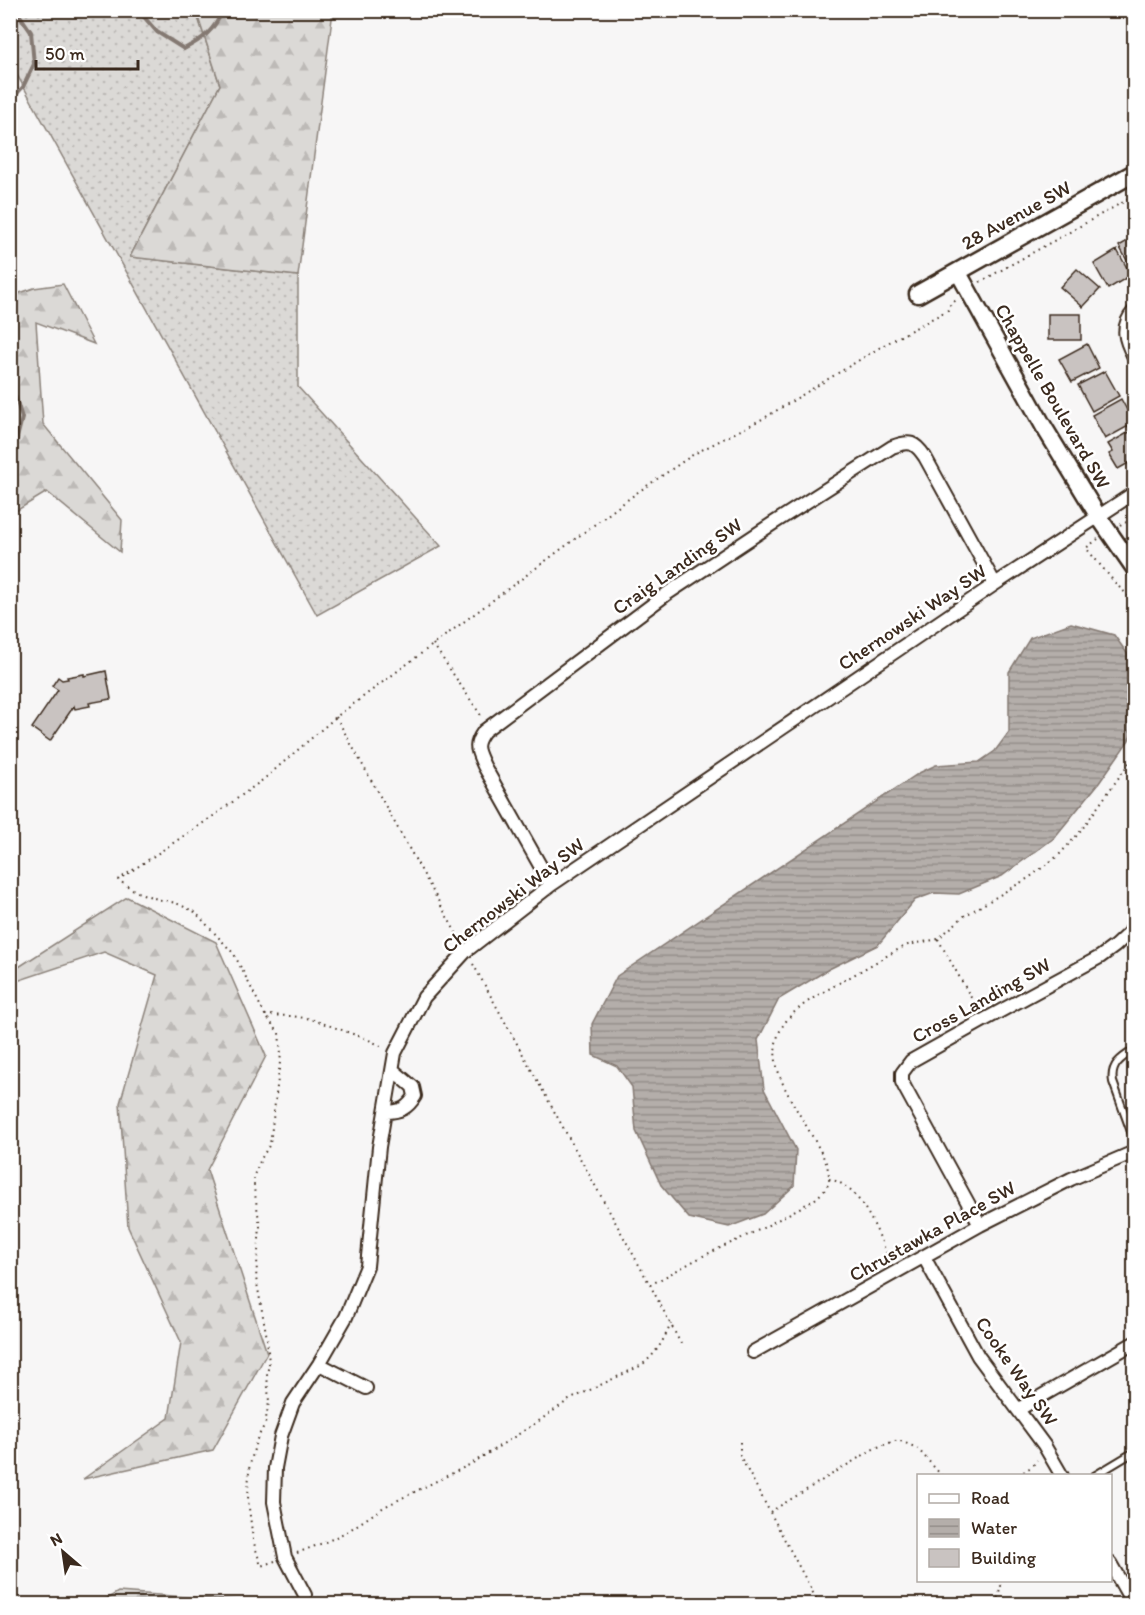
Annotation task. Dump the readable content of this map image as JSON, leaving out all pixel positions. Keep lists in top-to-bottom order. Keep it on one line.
{"streets":{"main road":["28 Avenue SW"],"street":["Chappelle Boulevard SW","Craig Landing SW","Chernowski Way SW","Cross Landing SW","Chrustawka Place SW","Cooke Way SW"]},"crossings":[["28 Avenue SW","Chappelle Boulevard SW"],["Chappelle Boulevard SW","Chernowski Way SW"],["Craig Landing SW","Chernowski Way SW"],["Cross Landing SW","Chrustawka Place SW"],["Chrustawka Place SW","Cooke Way SW"]],"legend":["Road","Water","Building"],"scale_bar":"50 m","north":"top left"}
